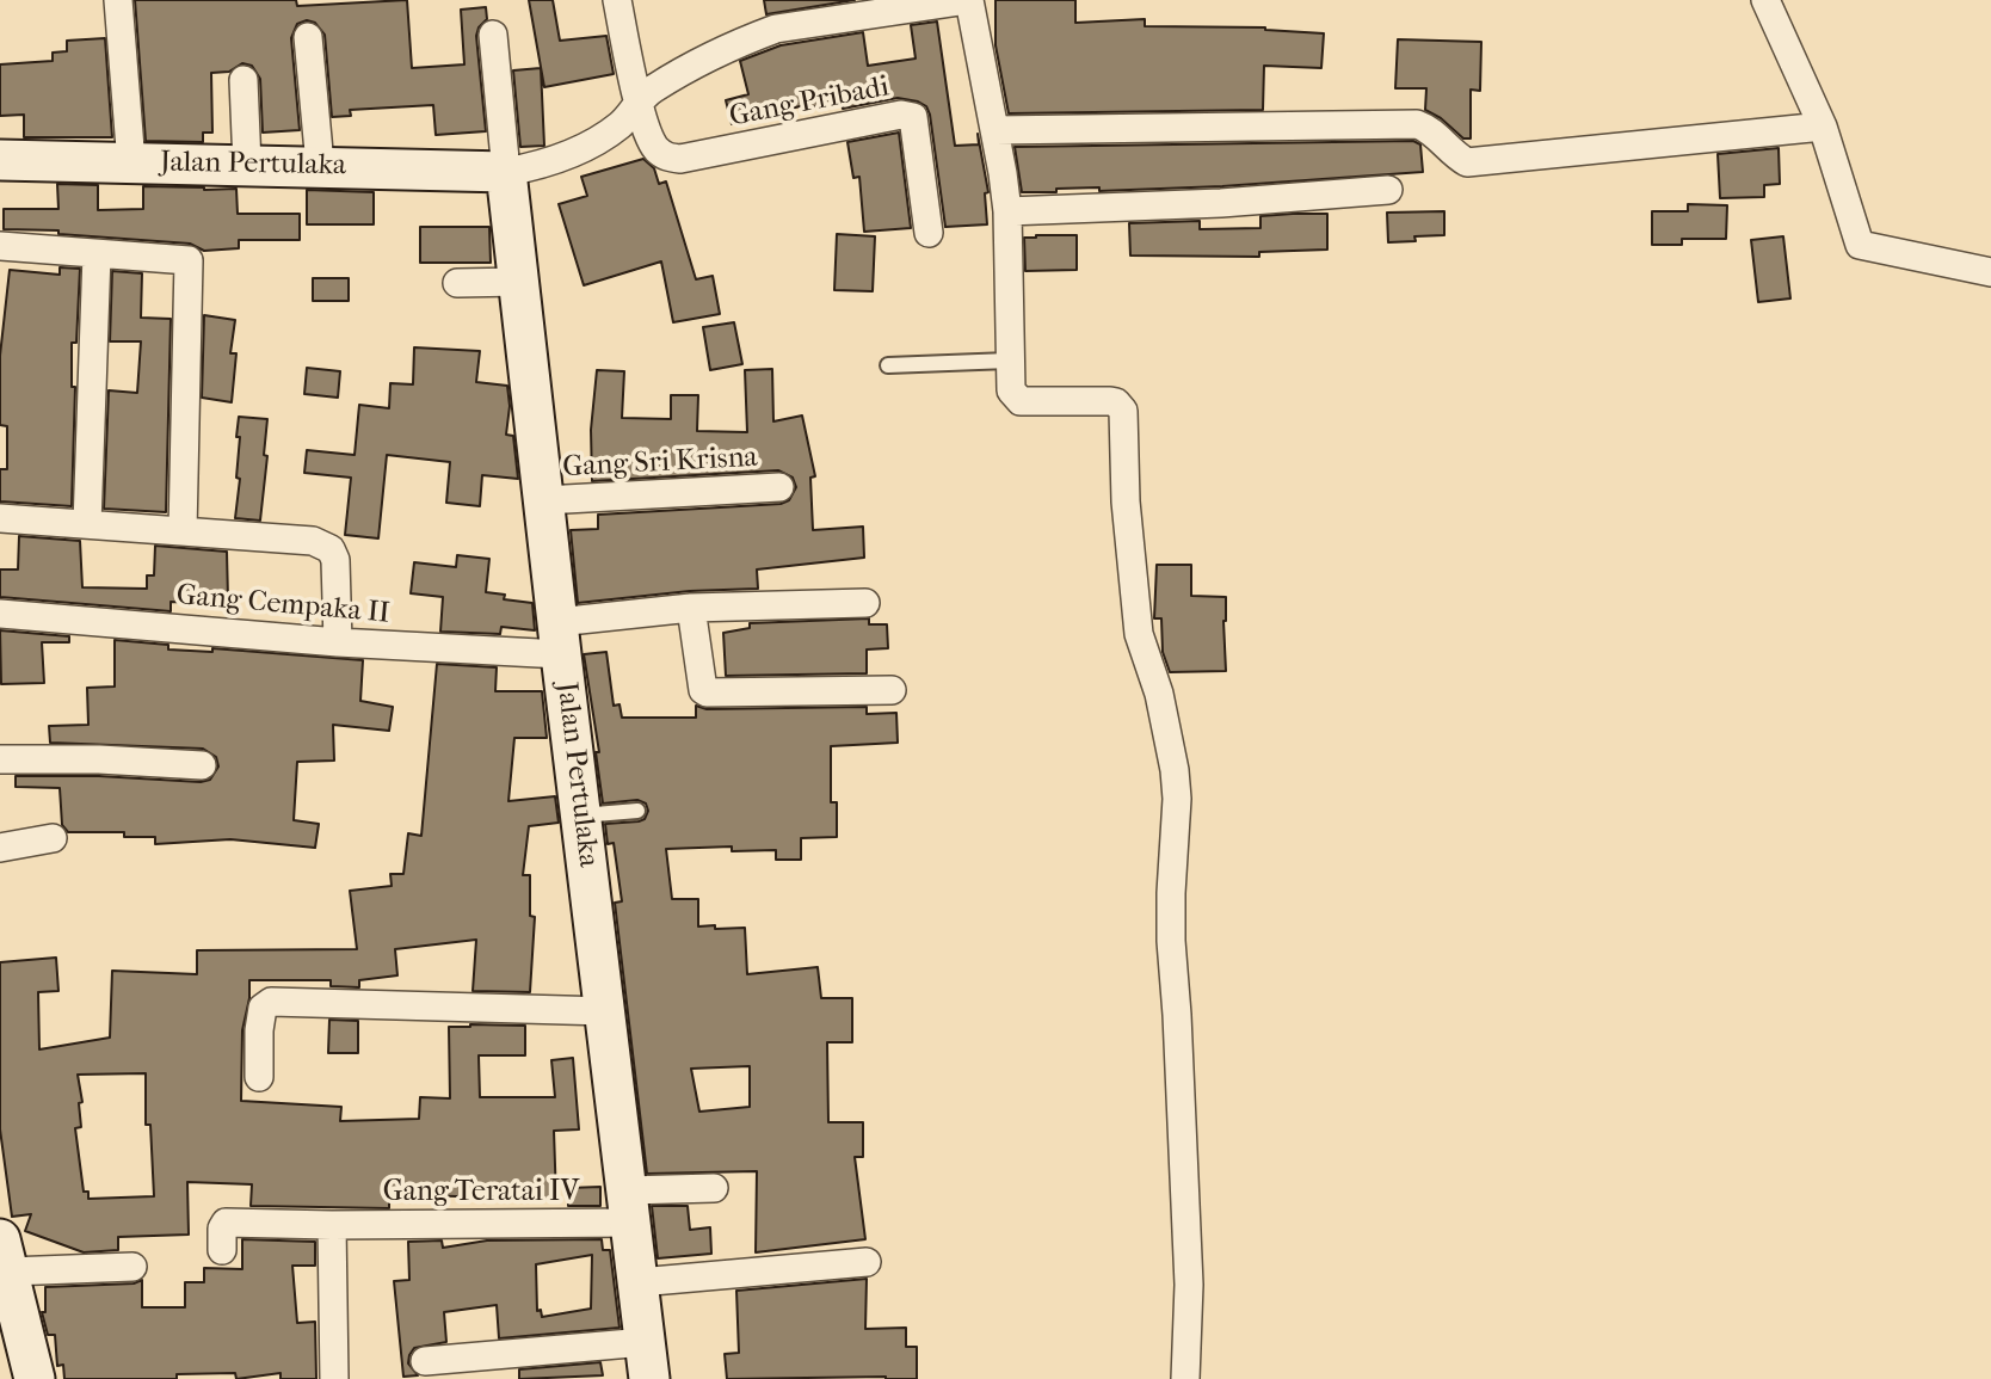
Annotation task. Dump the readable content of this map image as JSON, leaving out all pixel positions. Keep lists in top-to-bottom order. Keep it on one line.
{"streets":{"street":["Gang Pribadi","Jalan Pertulaka","Gang Sri Krisna","Gang Cempaka II","Gang Teratai IV"]},"crossings":[["Gang Pribadi","Jalan Pertulaka"],["Jalan Pertulaka","Gang Sri Krisna"],["Jalan Pertulaka","Gang Cempaka II"],["Jalan Pertulaka","Gang Teratai IV"]]}
